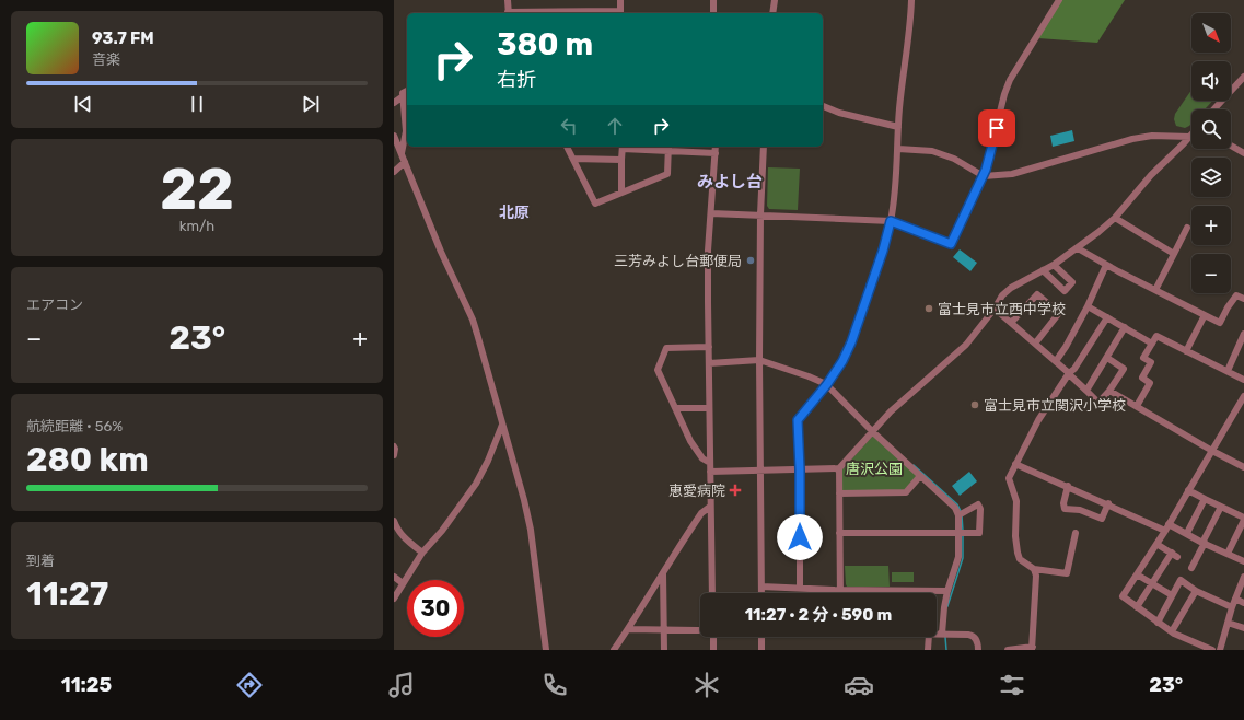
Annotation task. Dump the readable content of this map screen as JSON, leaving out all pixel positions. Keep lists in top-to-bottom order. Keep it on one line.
{"districts":["みよし台","北原"],"parks":["唐沢公園"],"places":{"other":["三芳みよし台郵便局","富士見市立西中学校","富士見市立関沢小学校"],"health":["恵愛病院"]},"north":"bottom right","page":{"map_buttons":["+","−"],"turn":["380 m","右折"],"song":["93.7 FM","音楽"],"tile":[["22","km/h"],"エアコン",["航続距離 · 56%","280 km"],["到着","11:27"]],"heat":["−","23°","+"],"limit":"30","trip":"11:27 · 2 分 · 590 m","tabs":["11:25","23°"]}}
